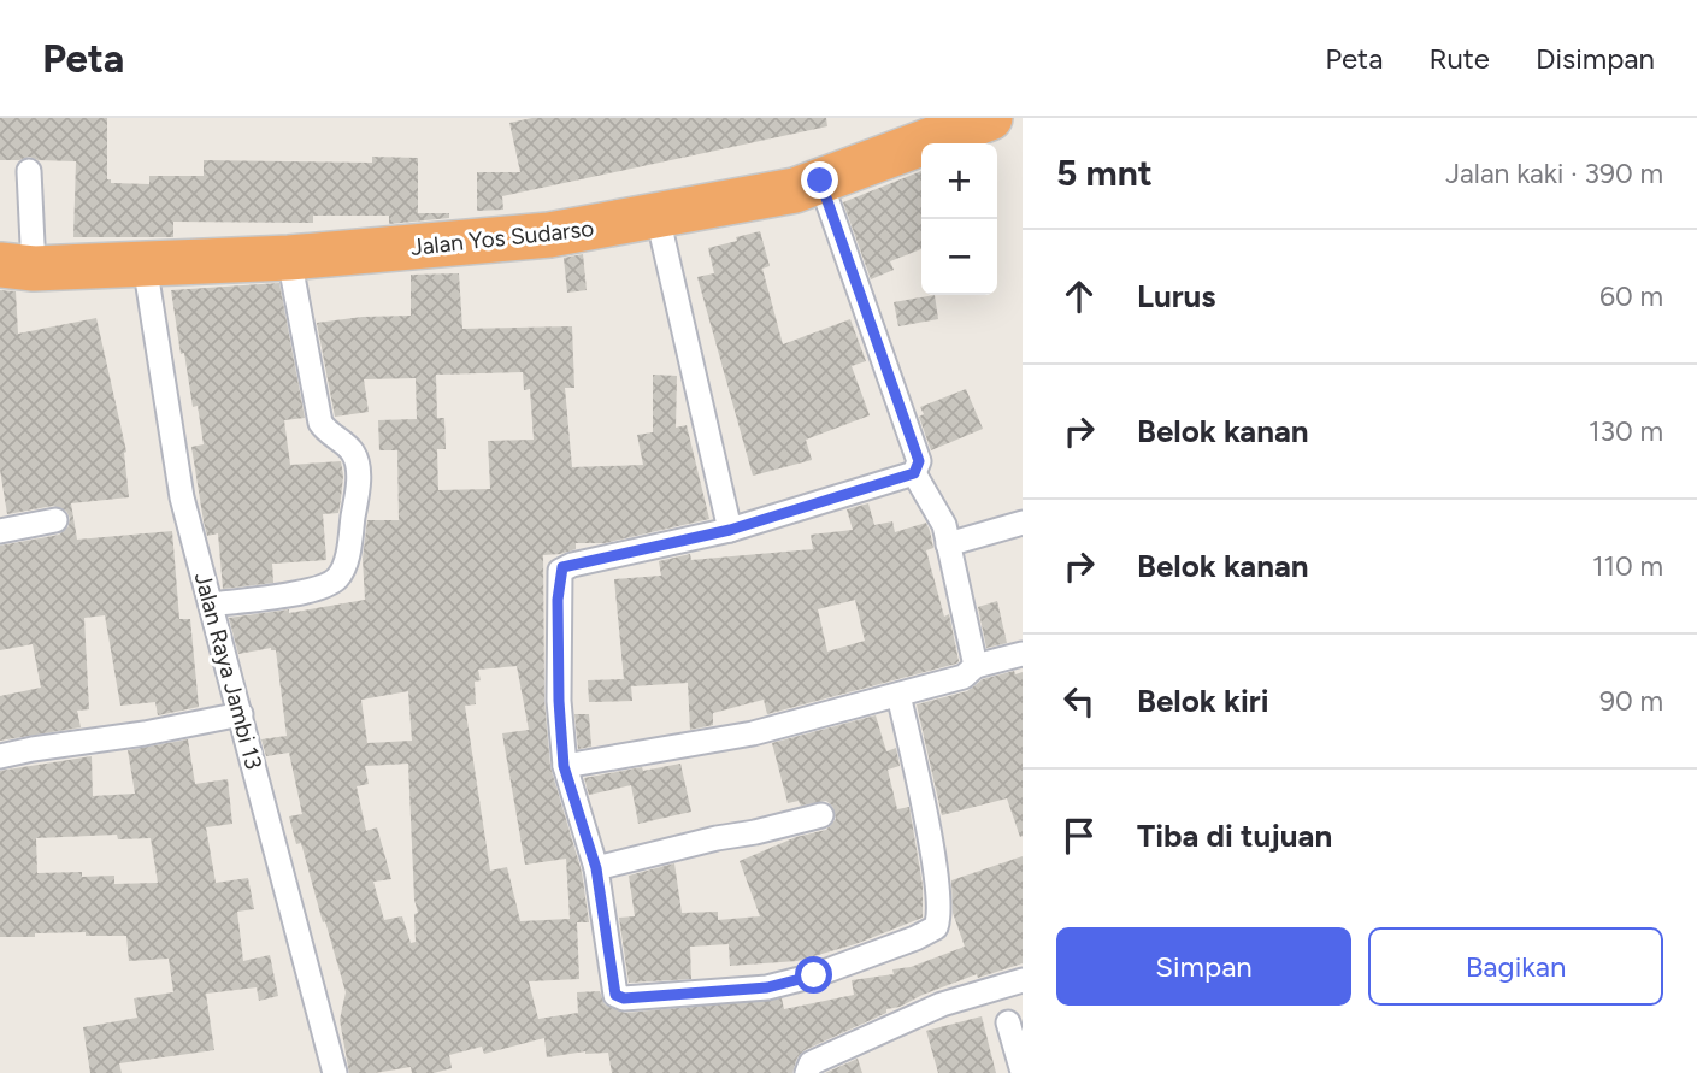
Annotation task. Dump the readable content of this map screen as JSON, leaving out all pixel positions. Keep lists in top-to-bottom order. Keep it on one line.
{"streets":{"highway":["Jalan Yos Sudarso"],"street":["Jalan Raya Jambi 13"]},"crossings":[["Jalan Yos Sudarso","Jalan Raya Jambi 13"]],"page":{"header":"Peta","nav":["Peta","Rute","Disimpan"],"heading":["5 mnt","Jalan kaki · 390 m"],"map_buttons":["+","−"],"list":[["Lurus","60 m"],["Belok kanan","130 m"],["Belok kanan","110 m"],["Belok kiri","90 m"],"Tiba di tujuan"],"buttons":["Simpan","Bagikan"]}}
